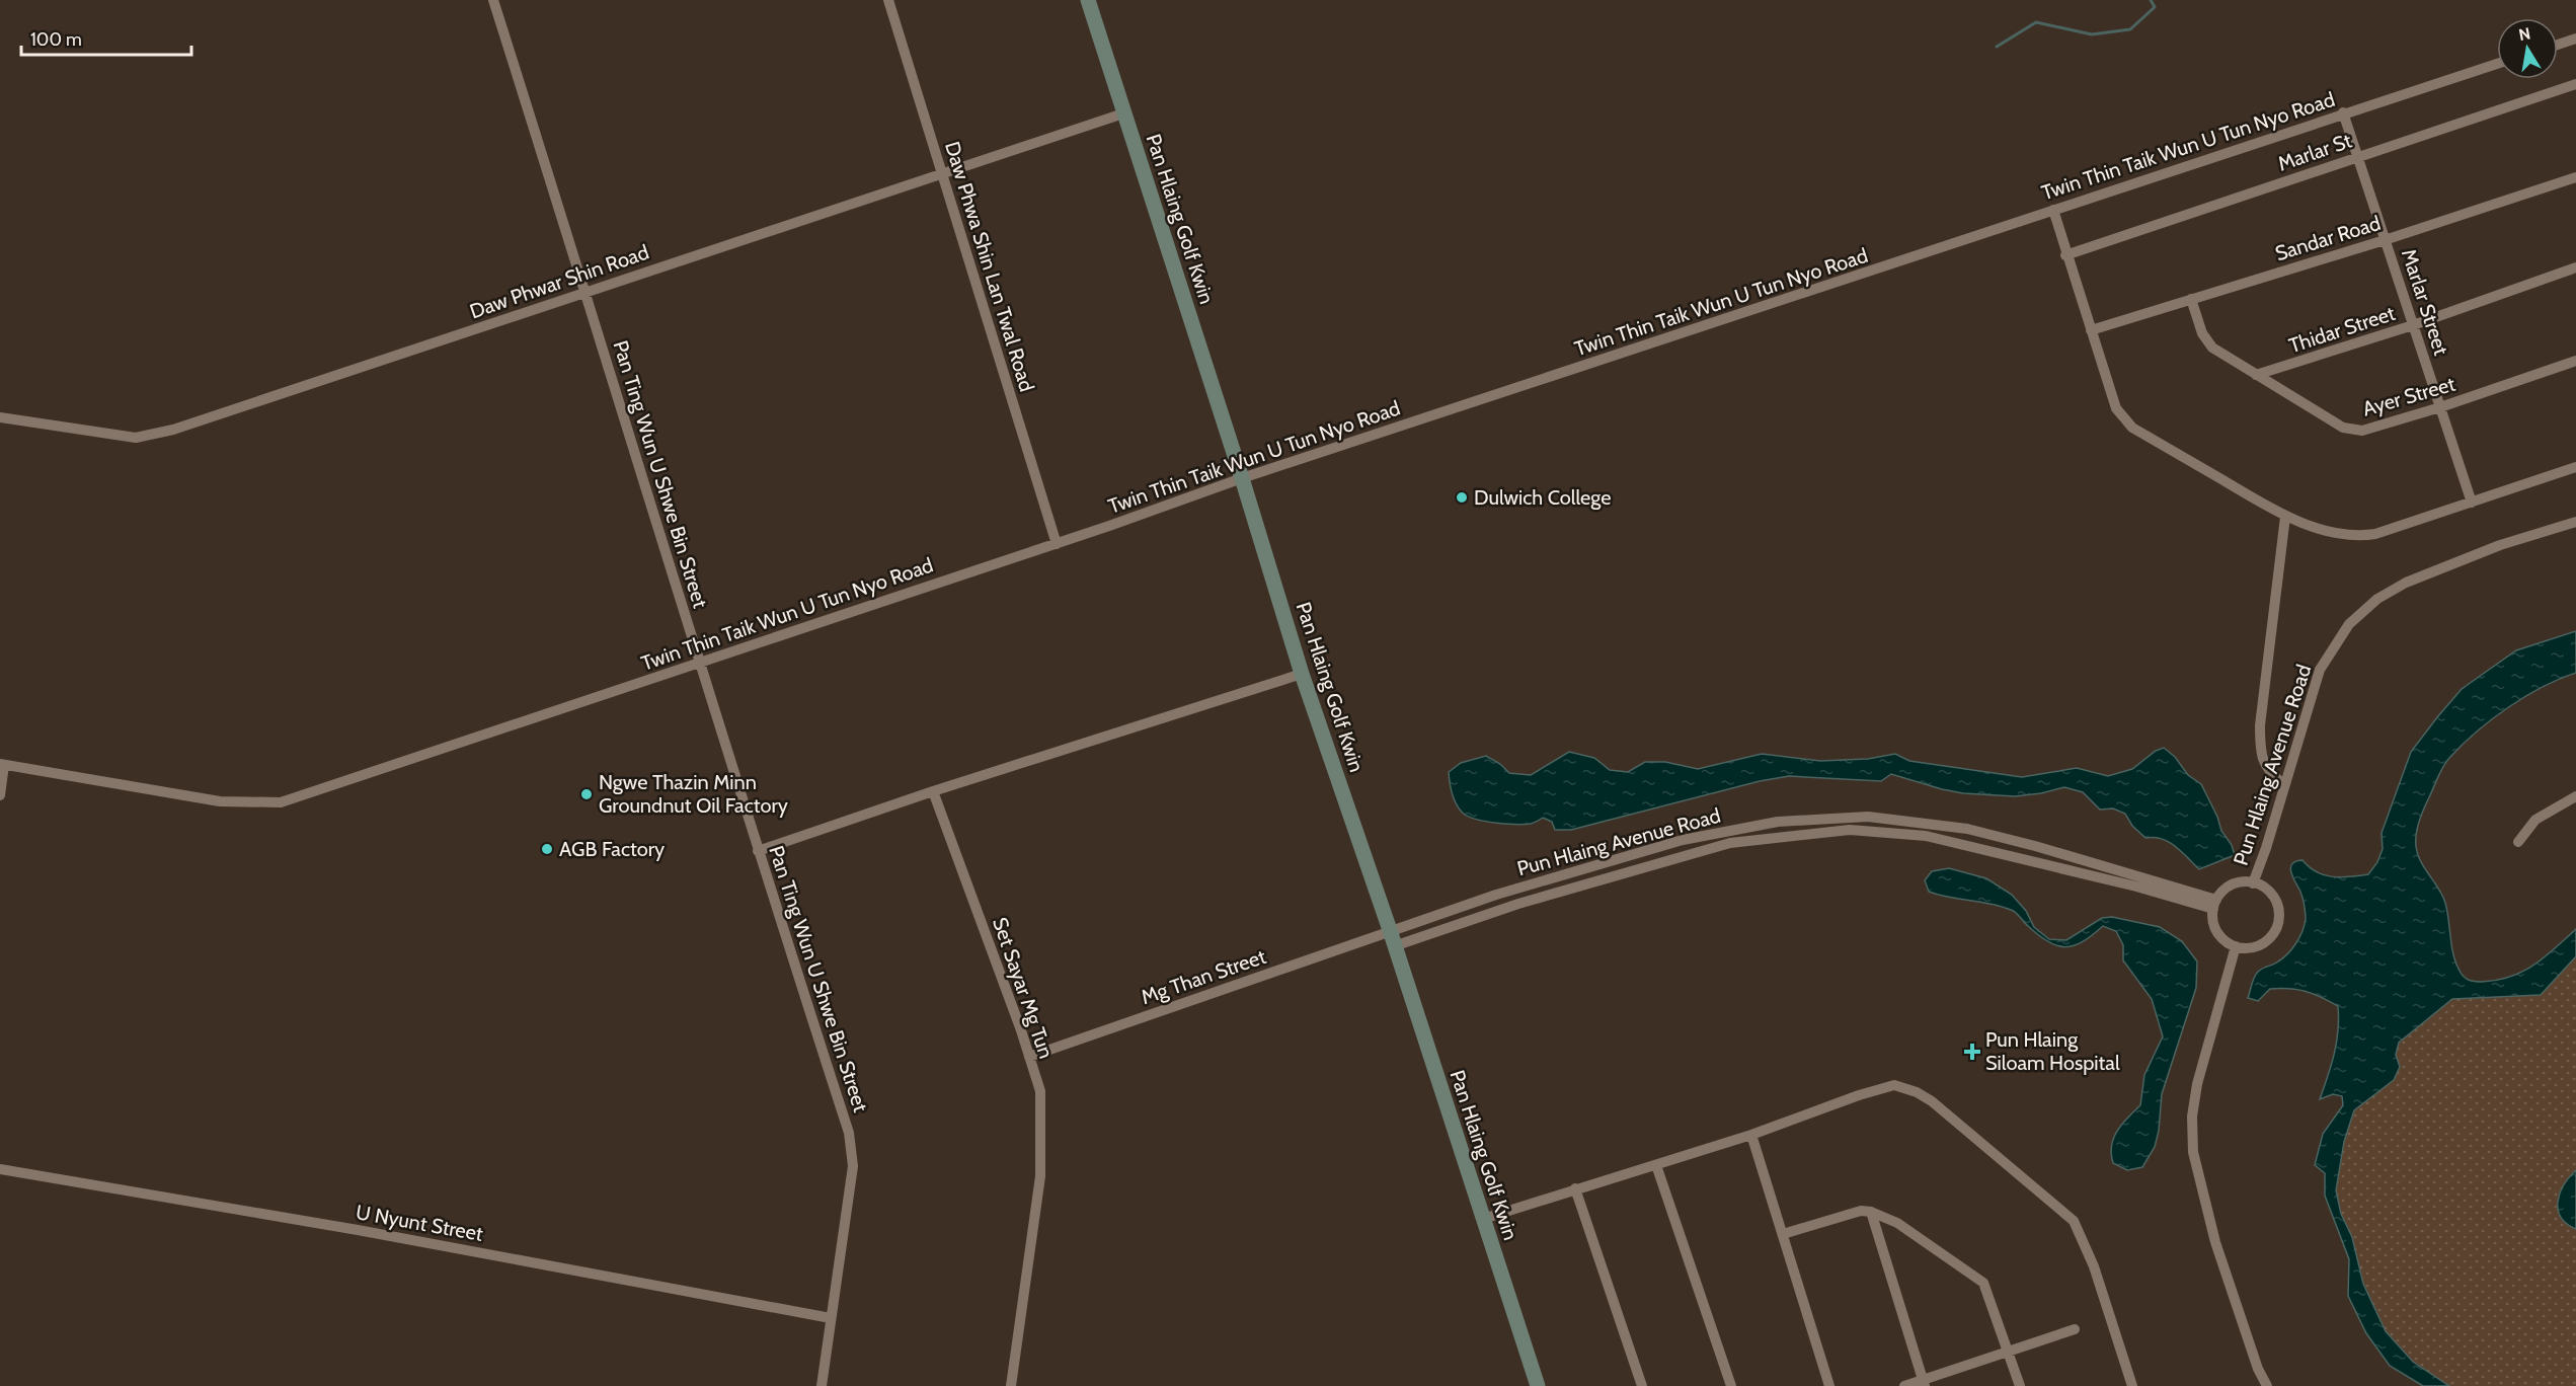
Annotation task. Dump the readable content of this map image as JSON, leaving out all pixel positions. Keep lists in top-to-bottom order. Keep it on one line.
{"streets":{"street":["Twin Thin Taik Wun U Tun Nyo Road","Marlar St","Pan Hlaing Golf Kwin","Sandar Road","Daw Phwa Shin Lan Twal Road","Daw Phwar Shin Road","Marlar Street","Thidar Street","Ayer Street","Pan Ting Wun U Shwe Bin Street","Pun Hlaing Avenue Road","Mg Than Street","Set Sayar Mg Tun","U Nyunt Street"]},"crossings":[["Twin Thin Taik Wun U Tun Nyo Road","Pan Hlaing Golf Kwin"],["Twin Thin Taik Wun U Tun Nyo Road","Daw Phwa Shin Lan Twal Road"],["Twin Thin Taik Wun U Tun Nyo Road","Marlar Street"],["Twin Thin Taik Wun U Tun Nyo Road","Pan Ting Wun U Shwe Bin Street"],["Marlar St","Marlar Street"],["Pan Hlaing Golf Kwin","Daw Phwar Shin Road"],["Pan Hlaing Golf Kwin","Pun Hlaing Avenue Road"],["Pan Hlaing Golf Kwin","Mg Than Street"],["Sandar Road","Marlar Street"],["Sandar Road","Ayer Street"],["Daw Phwa Shin Lan Twal Road","Daw Phwar Shin Road"],["Daw Phwar Shin Road","Pan Ting Wun U Shwe Bin Street"],["Marlar Street","Thidar Street"],["Marlar Street","Ayer Street"],["Thidar Street","Ayer Street"],["Pan Ting Wun U Shwe Bin Street","U Nyunt Street"],["Pun Hlaing Avenue Road","Mg Than Street"],["Mg Than Street","Set Sayar Mg Tun"]],"places":{"other":["Dulwich College","Ngwe Thazin Minn Groundnut Oil Factory","AGB Factory"],"health":["Pun Hlaing Siloam Hospital"]},"scale_bar":"100 m","north":"top"}
